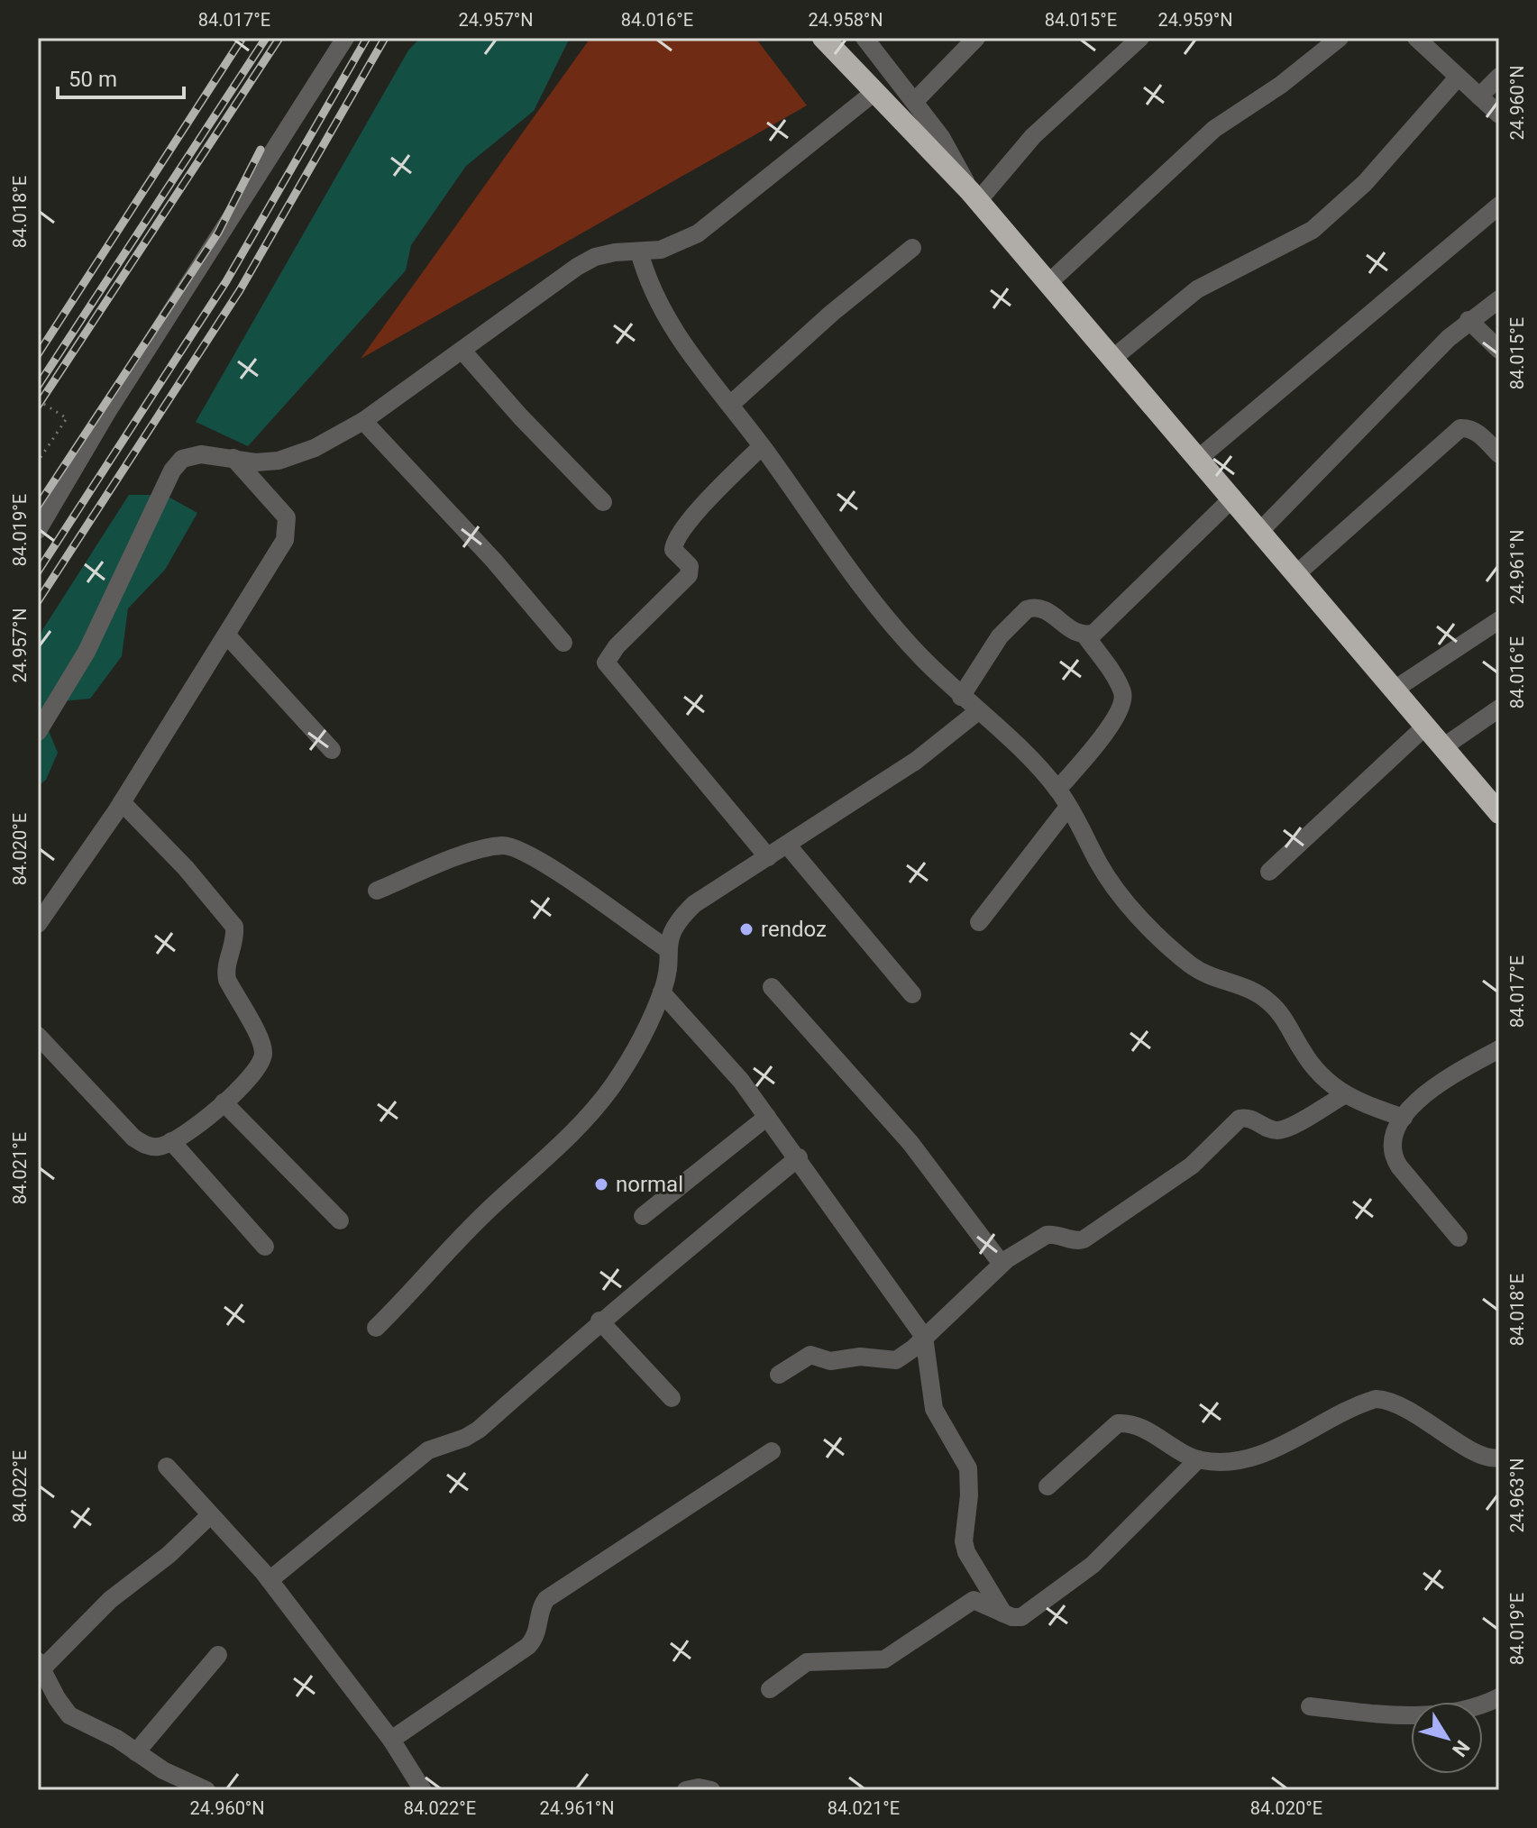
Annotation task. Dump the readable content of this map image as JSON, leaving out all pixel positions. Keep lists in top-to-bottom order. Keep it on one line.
{"places":["rendoz","normal"],"scale_bar":"50 m","north":"bottom right","coordinates":["84.017°E","24.957°N","84.016°E","24.958°N","84.015°E","24.959°N","24.960°N","84.018°E","84.019°E","24.961°N","84.020°E","84.021°E","84.022°E","24.963°N"]}
